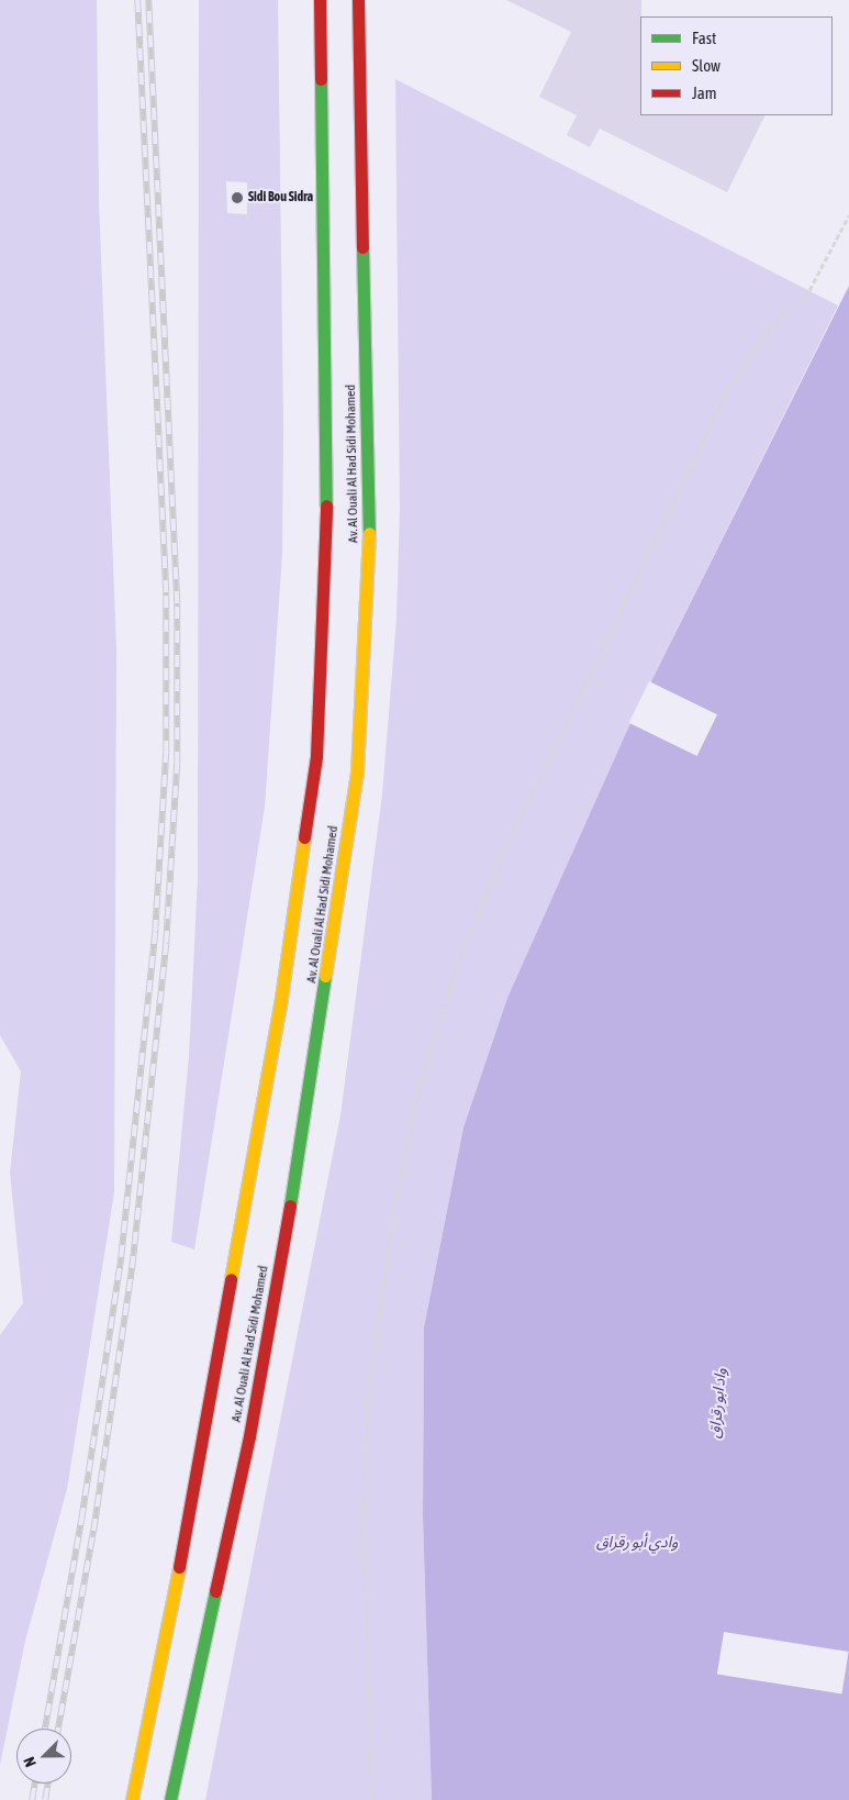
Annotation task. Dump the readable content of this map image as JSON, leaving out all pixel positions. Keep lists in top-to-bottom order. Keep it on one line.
{"streets":{"street":["Av. Al Ouali Al Had Sidi Mohamed"]},"water":["واد ابو رقراق","وادي أبو رقراق"],"places":["Sidi Bou Sidra"],"legend":["Fast","Slow","Jam"],"north":"bottom left"}
